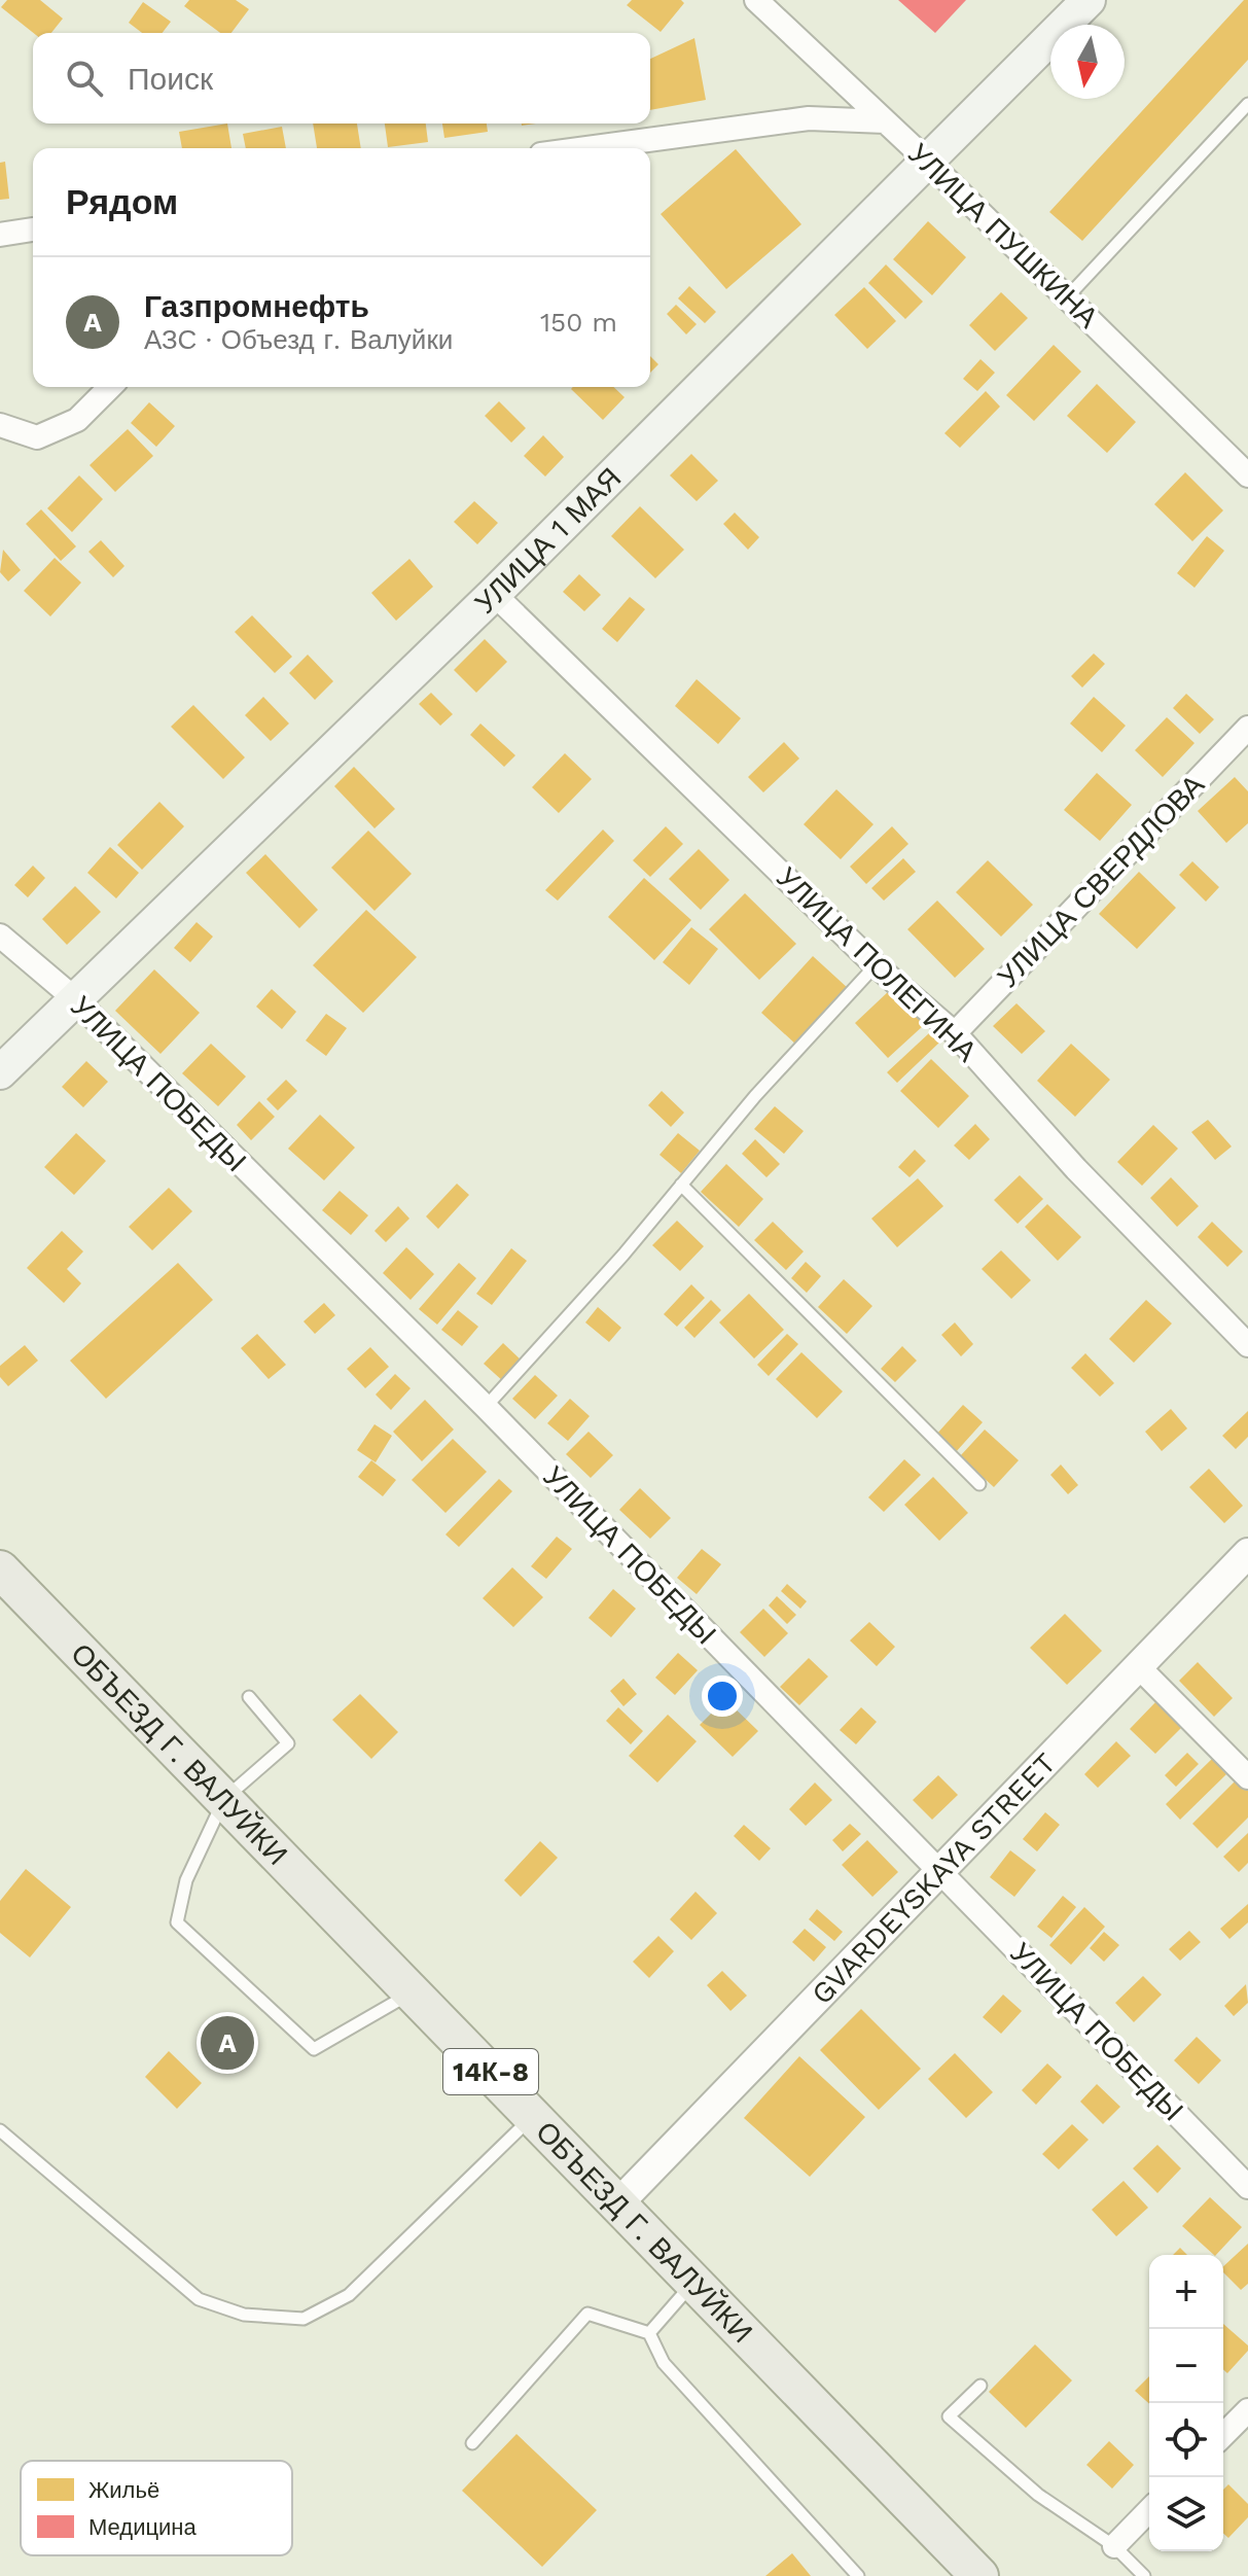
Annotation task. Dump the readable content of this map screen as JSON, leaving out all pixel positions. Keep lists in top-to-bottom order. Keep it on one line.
{"streets":{"main road":["УЛИЦА 1 МАЯ","ОБЪЕЗД Г. ВАЛУЙКИ","14К-8"],"street":["УЛИЦА ПУШКИНА","УЛИЦА СВЕРДЛОВА","УЛИЦА ПОЛЕГИНА","УЛИЦА ПОБЕДЫ","GVARDEYSKAYA STREET"]},"crossings":[["УЛИЦА ПУШКИНА","УЛИЦА 1 МАЯ"],["УЛИЦА 1 МАЯ","УЛИЦА ПОЛЕГИНА"],["УЛИЦА 1 МАЯ","УЛИЦА ПОБЕДЫ"],["УЛИЦА СВЕРДЛОВА","УЛИЦА ПОЛЕГИНА"],["УЛИЦА ПОБЕДЫ","GVARDEYSKAYA STREET"],["ОБЪЕЗД Г. ВАЛУЙКИ","GVARDEYSKAYA STREET"]],"legend":["Жильё","Медицина"],"north":"bottom","page":{"search":"Поиск","heading":"Рядом","list":[{"mark":"A","name":"Газпромнефть","note":"АЗС · Объезд г. Валуйки","value":"150 m"}],"pins":"A","map_buttons":["+","−"]}}
